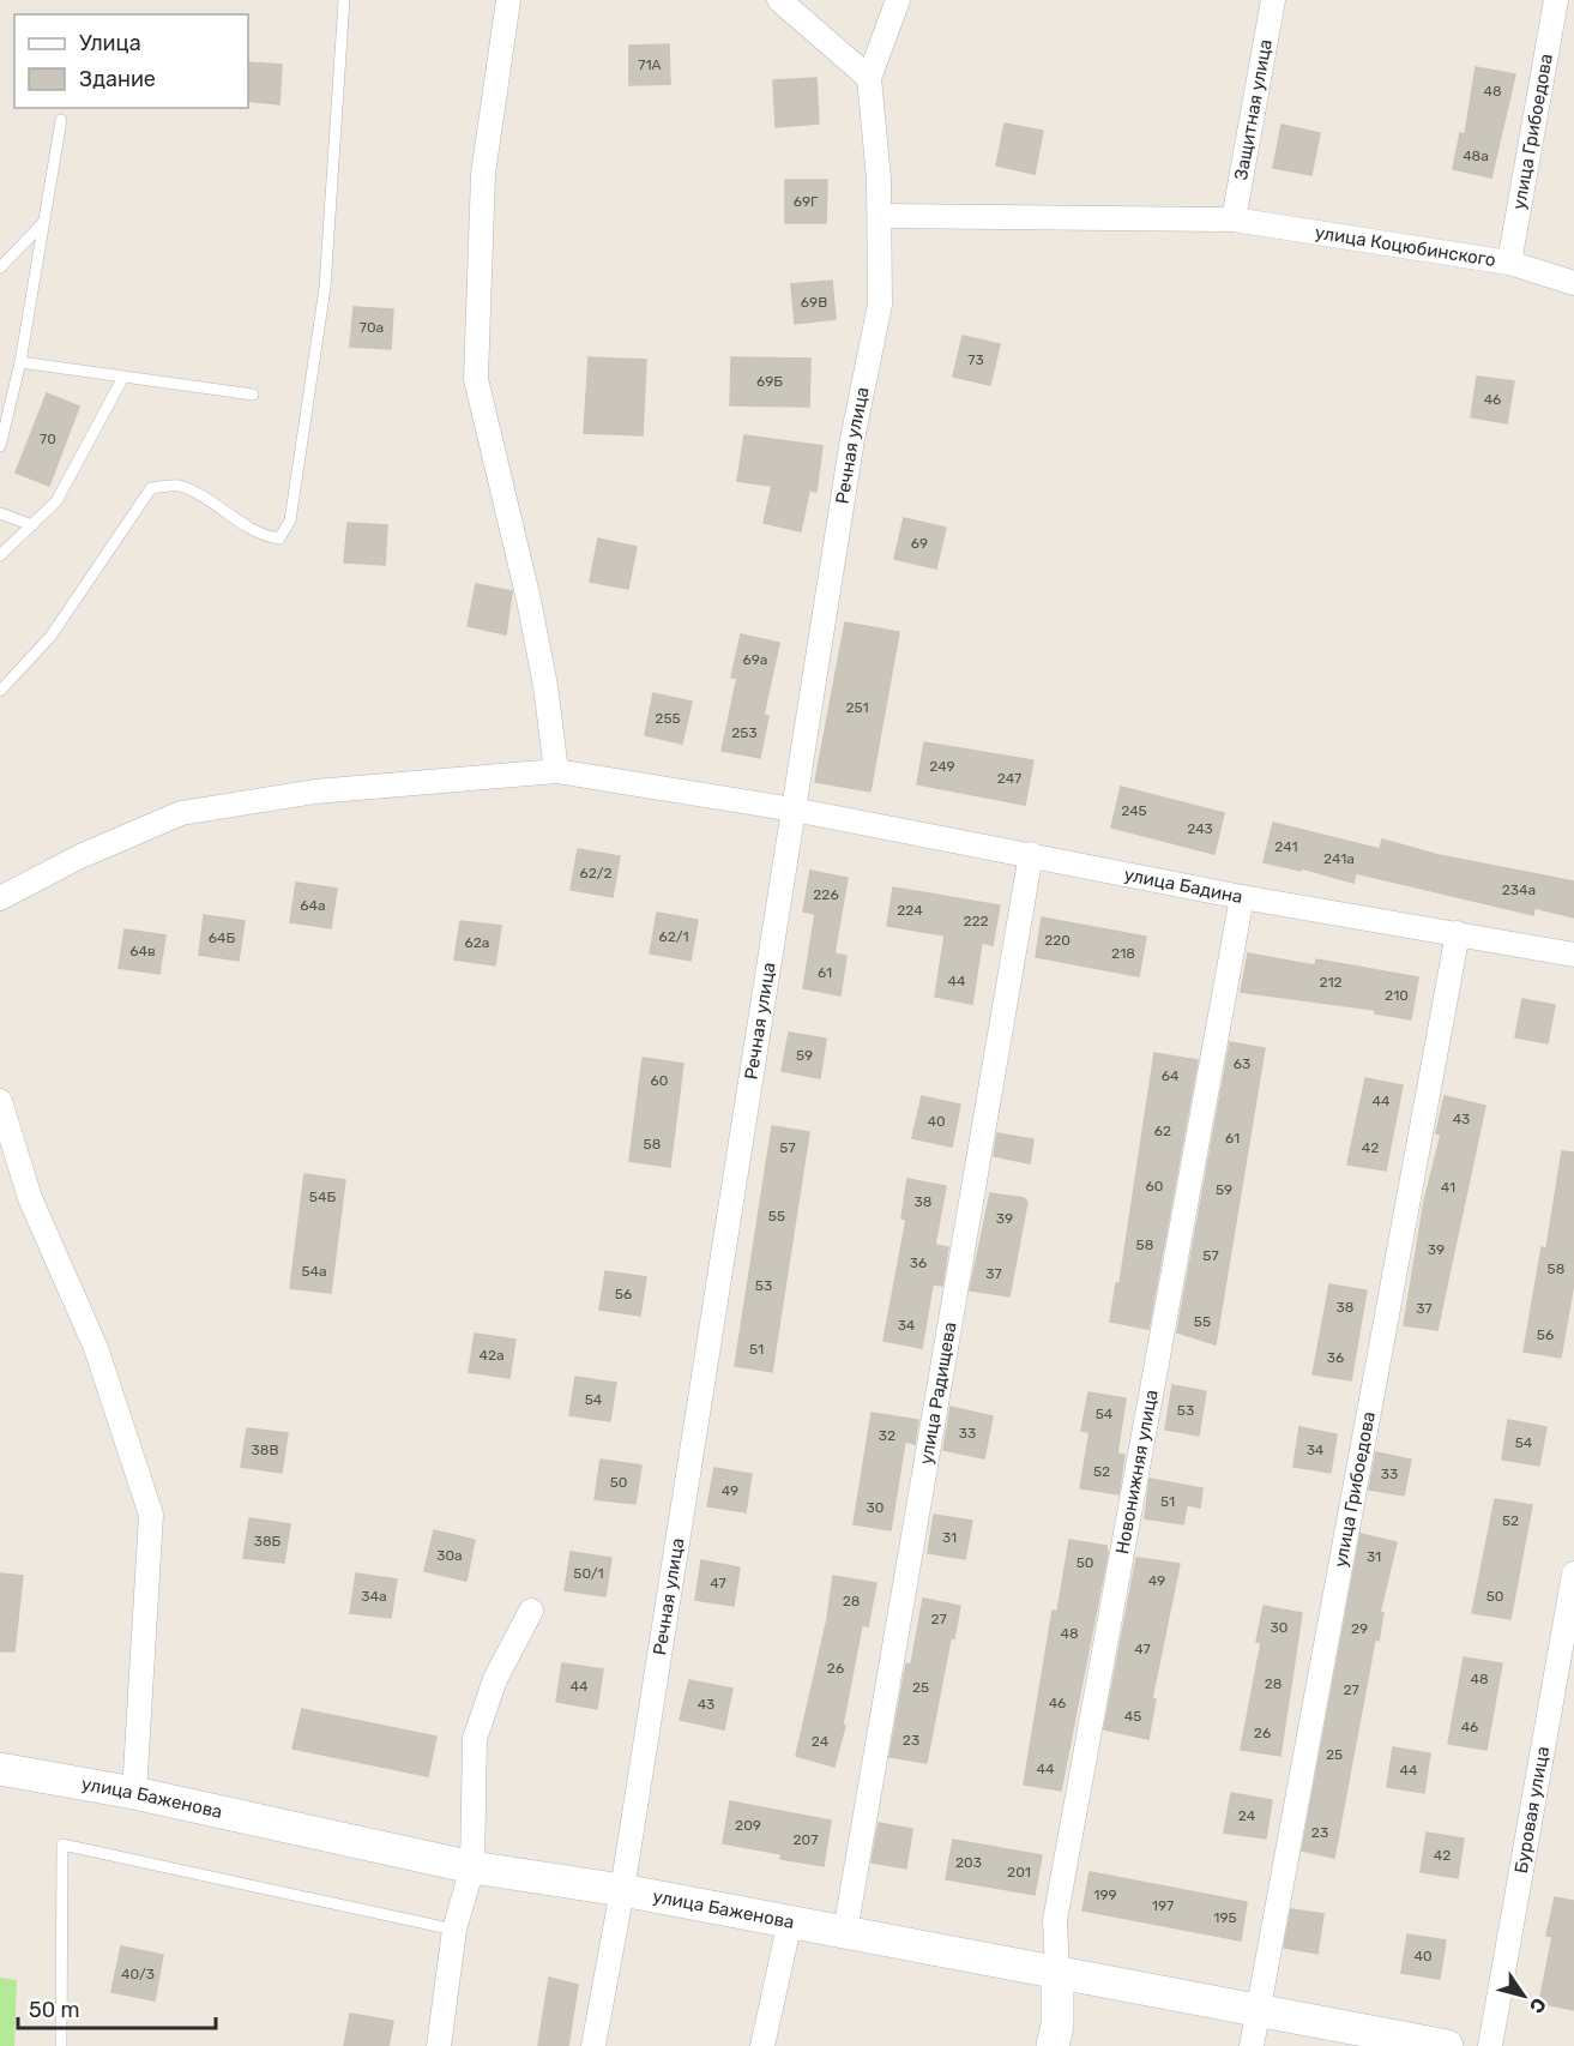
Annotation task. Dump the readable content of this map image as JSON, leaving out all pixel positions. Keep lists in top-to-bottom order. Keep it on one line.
{"streets":{"main road":["Новонижняя улица","улица Баженова"],"street":["Защитная улица","улица Грибоедова","улица Коцюбинского","Речная улица","улица Бадина","улица Радищева","Буровая улица"]},"crossings":[["Защитная улица","улица Коцюбинского"],["улица Грибоедова","улица Коцюбинского"],["улица Грибоедова","улица Бадина"],["улица Грибоедова","улица Баженова"],["улица Коцюбинского","Речная улица"],["Речная улица","улица Бадина"],["Речная улица","улица Баженова"],["улица Бадина","улица Радищева"],["улица Бадина","Новонижняя улица"],["улица Радищева","улица Баженова"],["Новонижняя улица","улица Баженова"]],"house_numbers":["71А","48","48а","69Г","69В","70а","73","69Б","46","70","69","69а","251","255","253","249","247","245","243","241","241а","62/2","234а","226","64а","224","222","62/1","64Б","220","62а","64в","218","61","44","212","210","59","63","64","60","44","43","40","62","61","58","57","42","60","41","59","54Б","38","55","39","58","39","57","36","58","54а","37","53","56","38","37","55","34","56","51","42а","36","54","53","54","33","32","54","38В","34","52","33","50","49","51","30","52","31","38Б","30а","31","50","50/1","49","47","34а","50","28","27","30","29","48","47","26","48","28","44","25","27","46","43","45","46","26","23","24","25","44","44","24","209","23","207","42","203","201","199","197","195","40","40/3"],"legend":["Улица","Здание"],"scale_bar":"50 m","north":"bottom right"}
